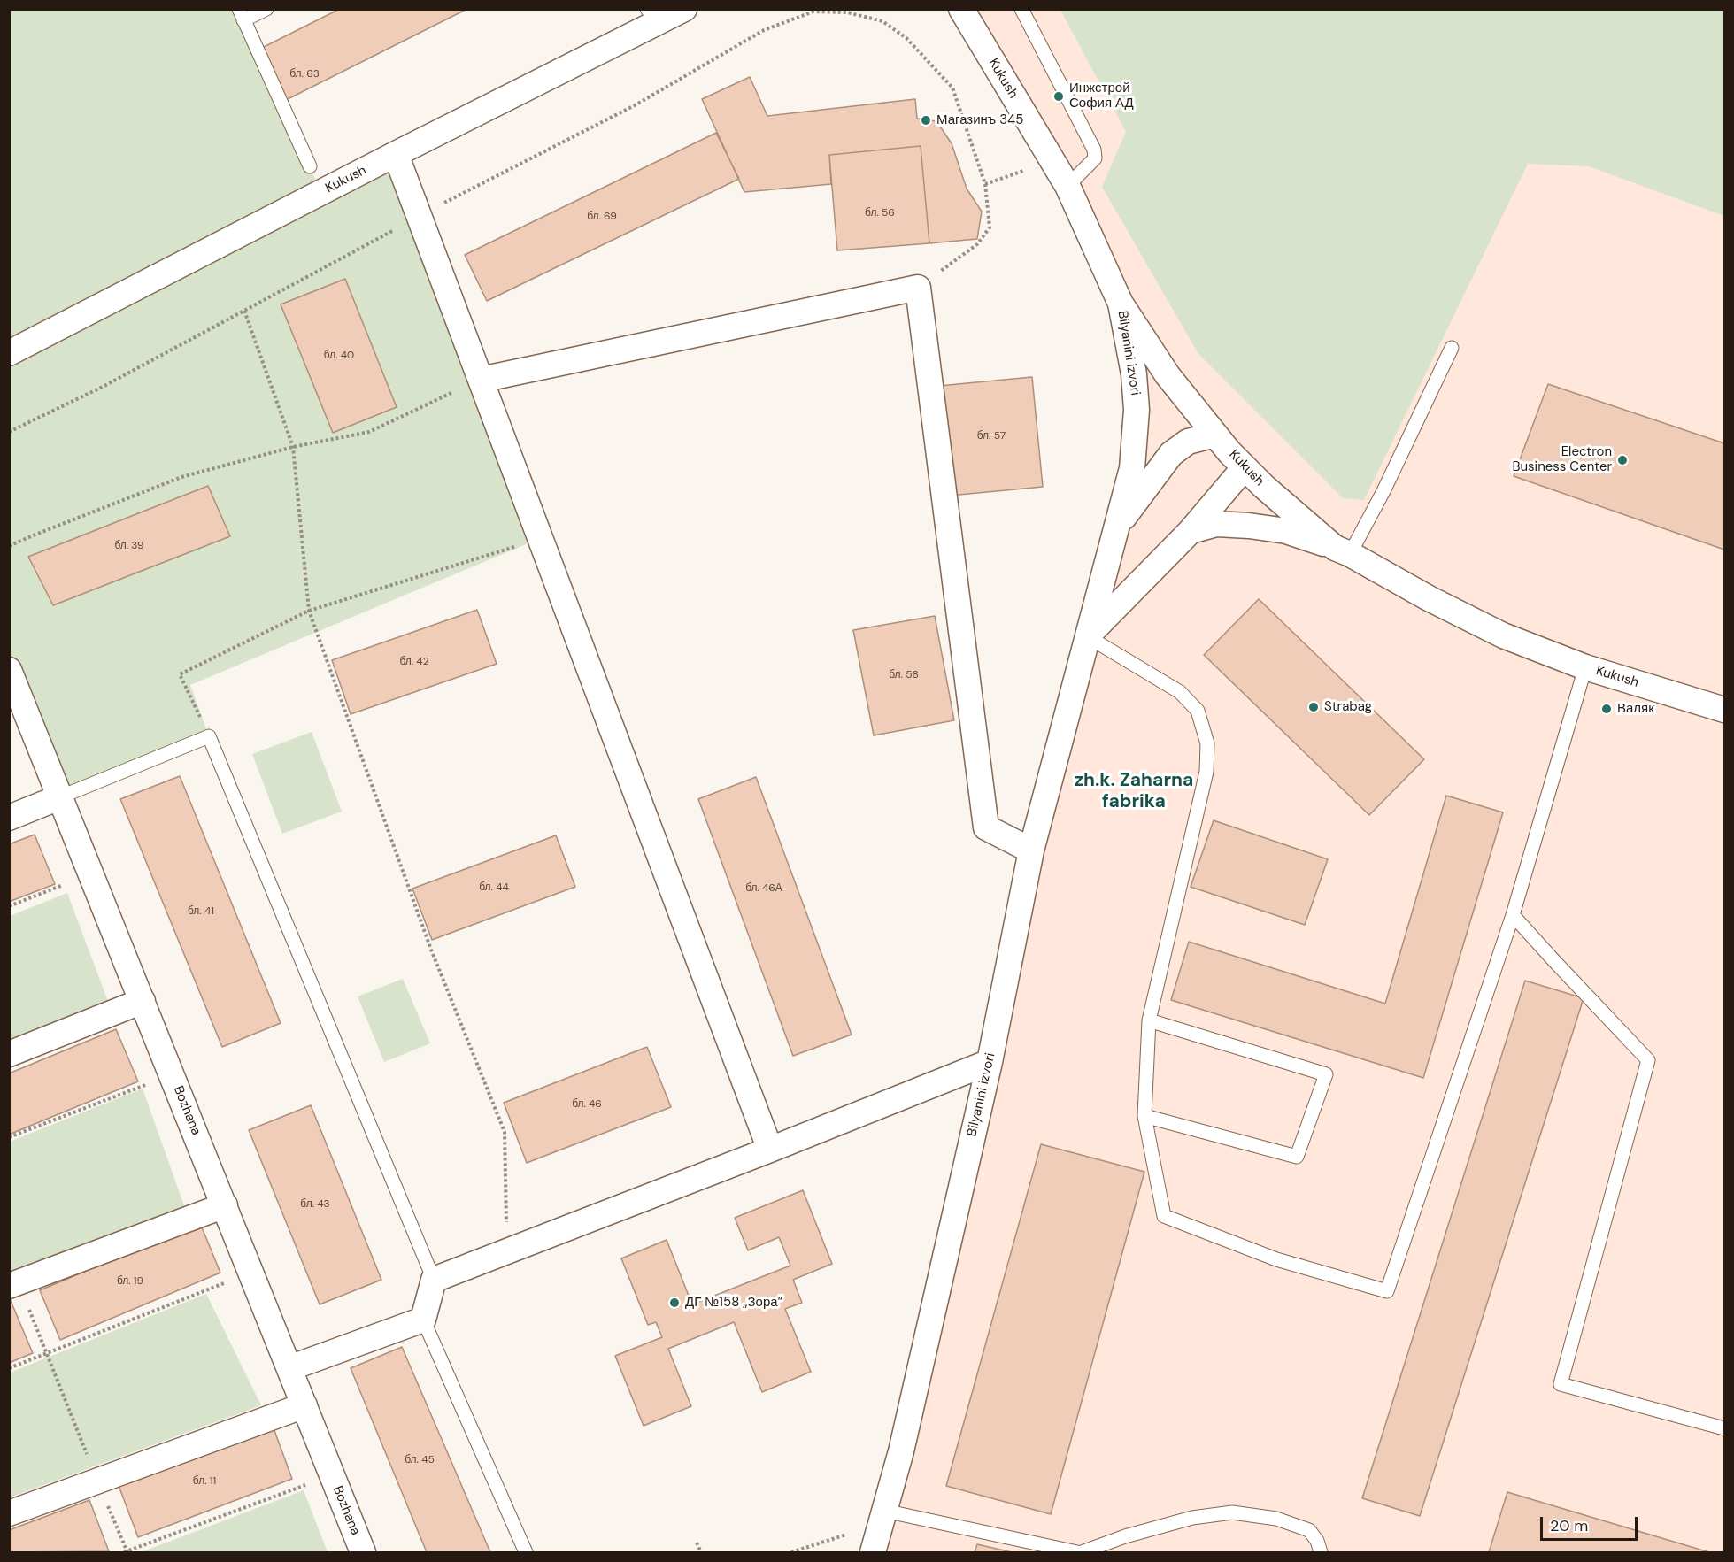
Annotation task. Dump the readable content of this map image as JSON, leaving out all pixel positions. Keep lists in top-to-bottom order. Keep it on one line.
{"streets":{"street":["Kukush","Bilyanini izvori","Bozhana"]},"crossings":[["Kukush","Bilyanini izvori"]],"districts":["zh.k. Zaharna fabrika"],"places":["Инжстрой София АД","Магазинъ 345","Electron Business Center","Strabag","Валяк","ДГ №158 „Зора“"],"house_numbers":["бл. 63","бл. 56","бл. 69","бл. 40","бл. 57","бл. 39","бл. 42","бл. 58","бл. 44","бл. 46А","бл. 41","бл. 46","бл. 43","бл. 19","бл. 45","бл. 11"],"scale_bar":"20 m"}
